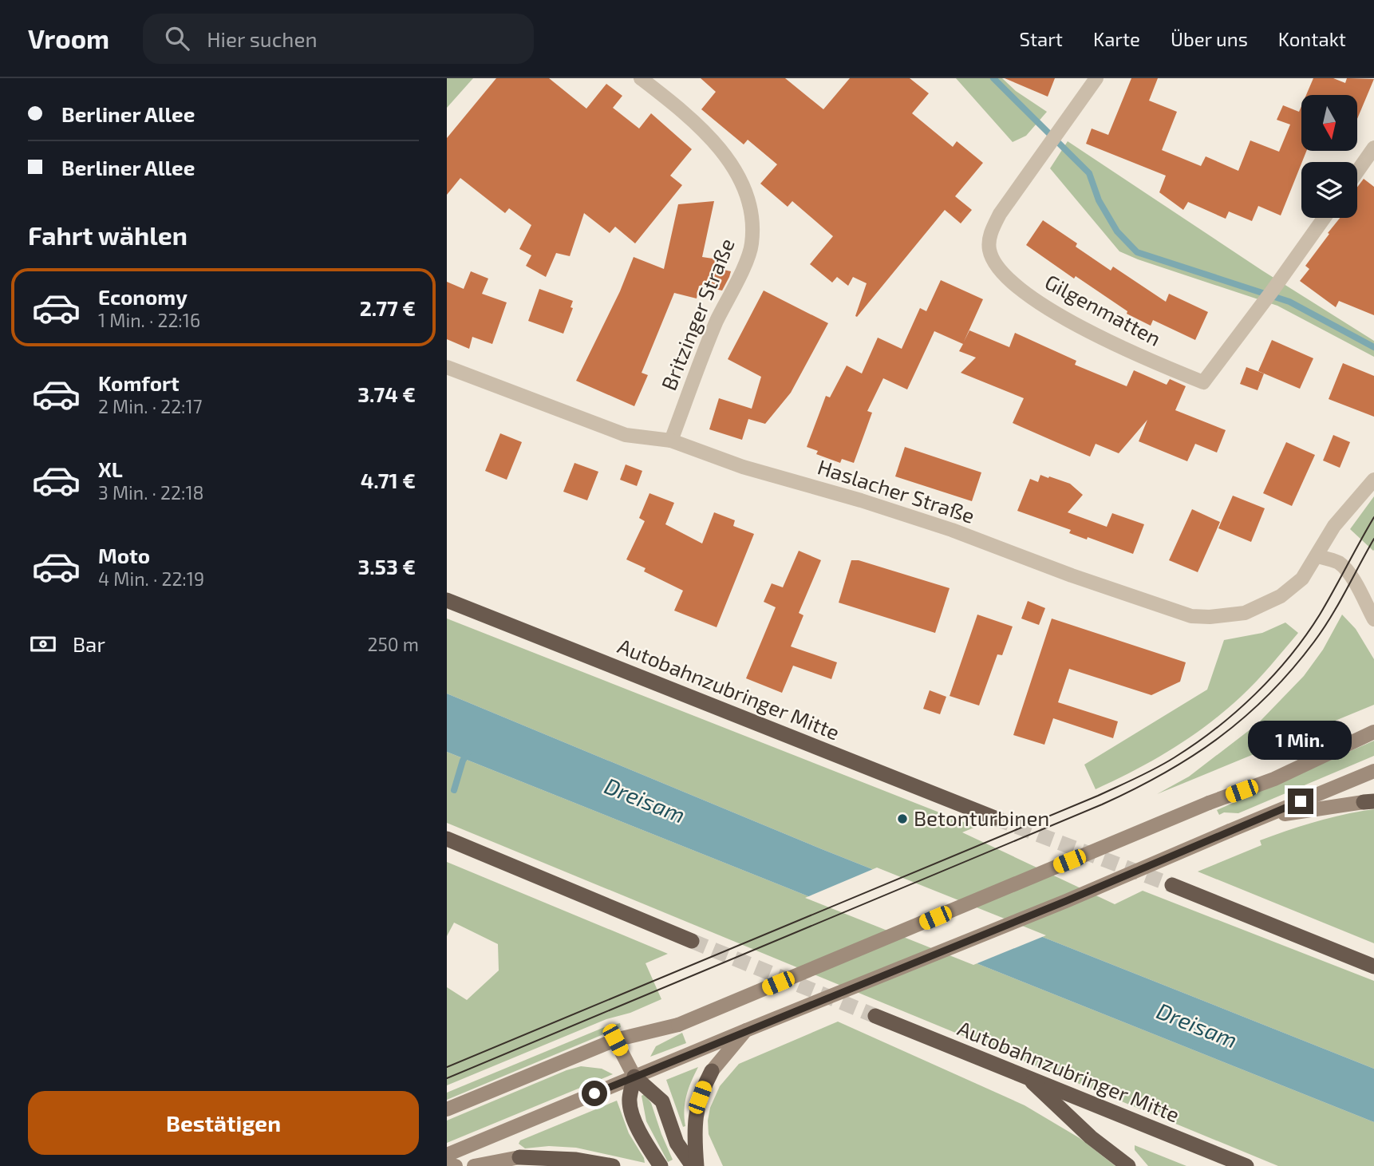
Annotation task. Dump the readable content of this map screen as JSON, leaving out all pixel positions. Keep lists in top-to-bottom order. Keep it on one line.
{"streets":{"highway":["Autobahnzubringer Mitte"],"street":["Gilgenmatten","Britzinger Straße","Haslacher Straße"]},"crossings":[["Britzinger Straße","Haslacher Straße"]],"water":["Dreisam"],"places":["Betonturbinen"],"north":"bottom","page":{"header":"Vroom","search":"Hier suchen","nav":["Start","Karte","Über uns","Kontakt"],"banner":["Berliner Allee","Berliner Allee"],"heading":"Fahrt wählen","list":[{"name":"Economy","note":"1 Min. · 22:16","value":"2.77 €"},{"name":"Komfort","note":"2 Min. · 22:17","value":"3.74 €"},{"name":"XL","note":"3 Min. · 22:18","value":"4.71 €"},{"name":"Moto","note":"4 Min. · 22:19","value":"3.53 €"}],"pay":["Bar","250 m"],"bubble":"1 Min.","buttons":"Bestätigen"}}
